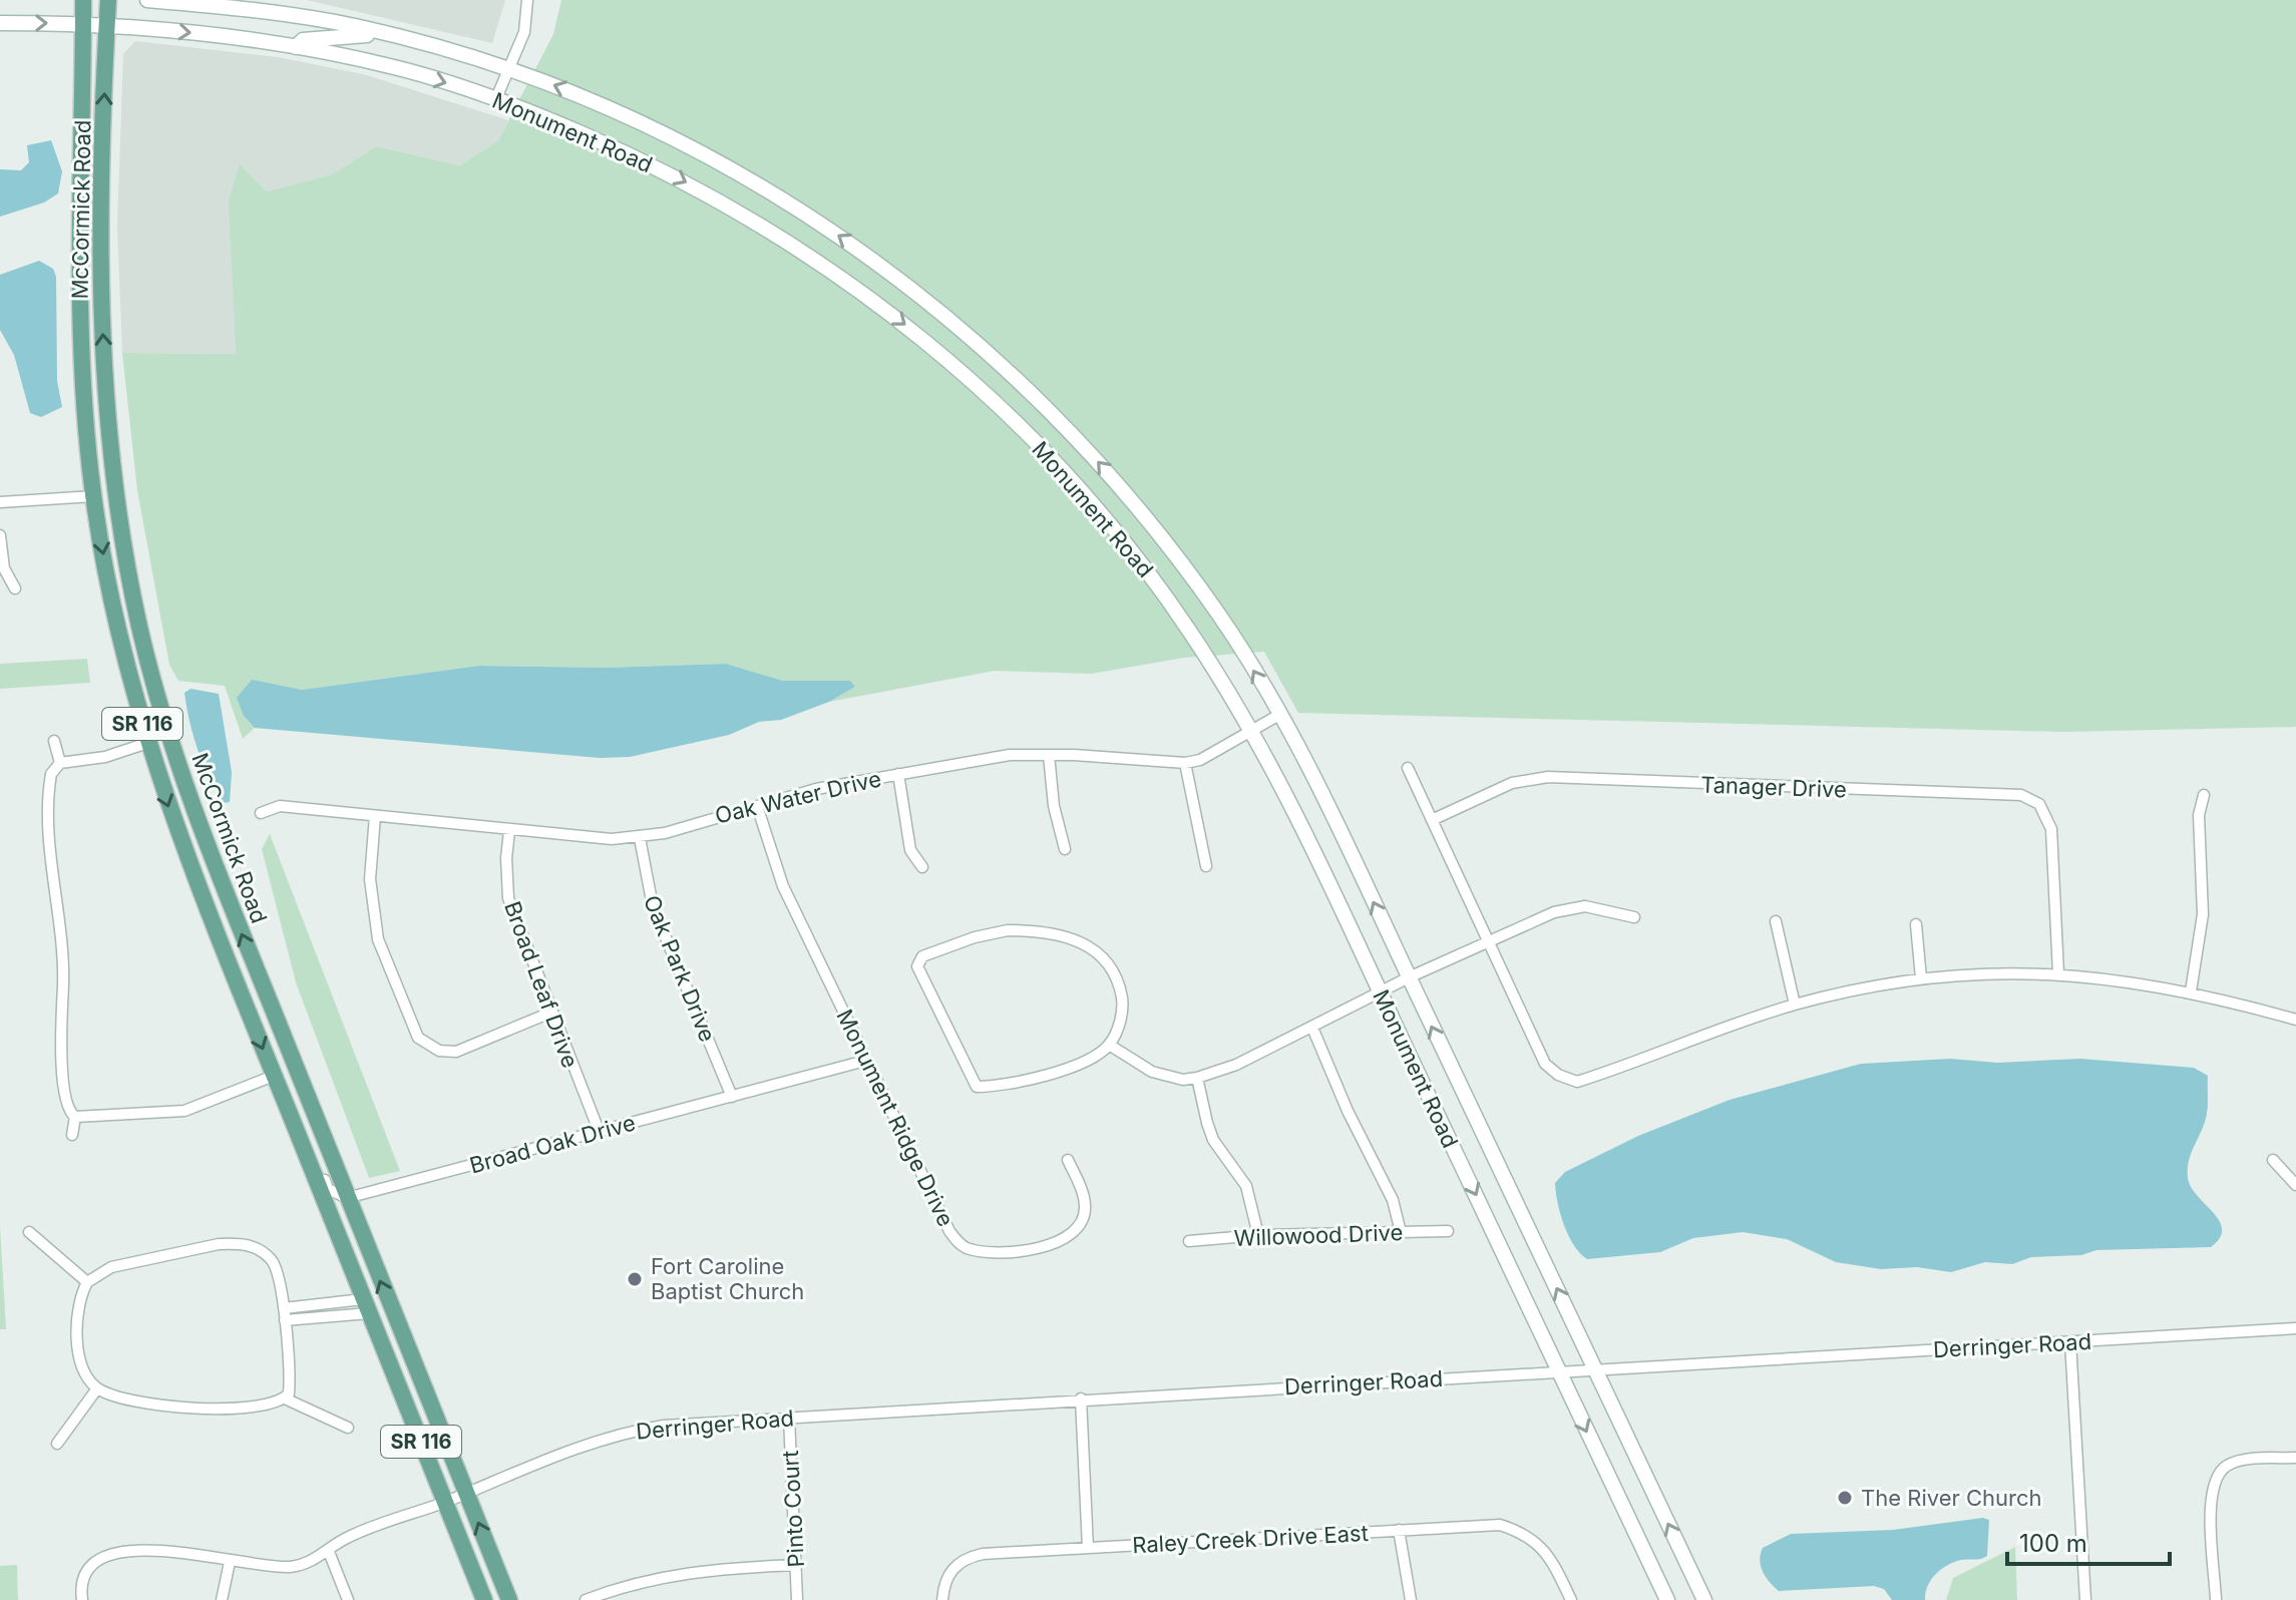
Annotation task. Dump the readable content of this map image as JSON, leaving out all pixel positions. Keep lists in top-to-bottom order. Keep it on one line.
{"streets":{"main road":["Monument Road","McCormick Road","SR 116"],"street":["Tanager Drive","Oak Water Drive","Oak Park Drive","Broad Leaf Drive","Monument Ridge Drive","Broad Oak Drive","Willowood Drive","Derringer Road","Pinto Court","Raley Creek Drive East"]},"crossings":[["Monument Road","McCormick Road"],["Monument Road","Oak Water Drive"],["Monument Road","Derringer Road"],["McCormick Road","Broad Oak Drive"],["McCormick Road","Derringer Road"],["Oak Water Drive","Oak Park Drive"],["Oak Water Drive","Broad Leaf Drive"],["Oak Water Drive","Monument Ridge Drive"],["Oak Park Drive","Broad Oak Drive"],["Broad Leaf Drive","Broad Oak Drive"],["Monument Ridge Drive","Broad Oak Drive"],["Derringer Road","Pinto Court"]],"places":["Fort Caroline Baptist Church","The River Church"],"scale_bar":"100 m"}
